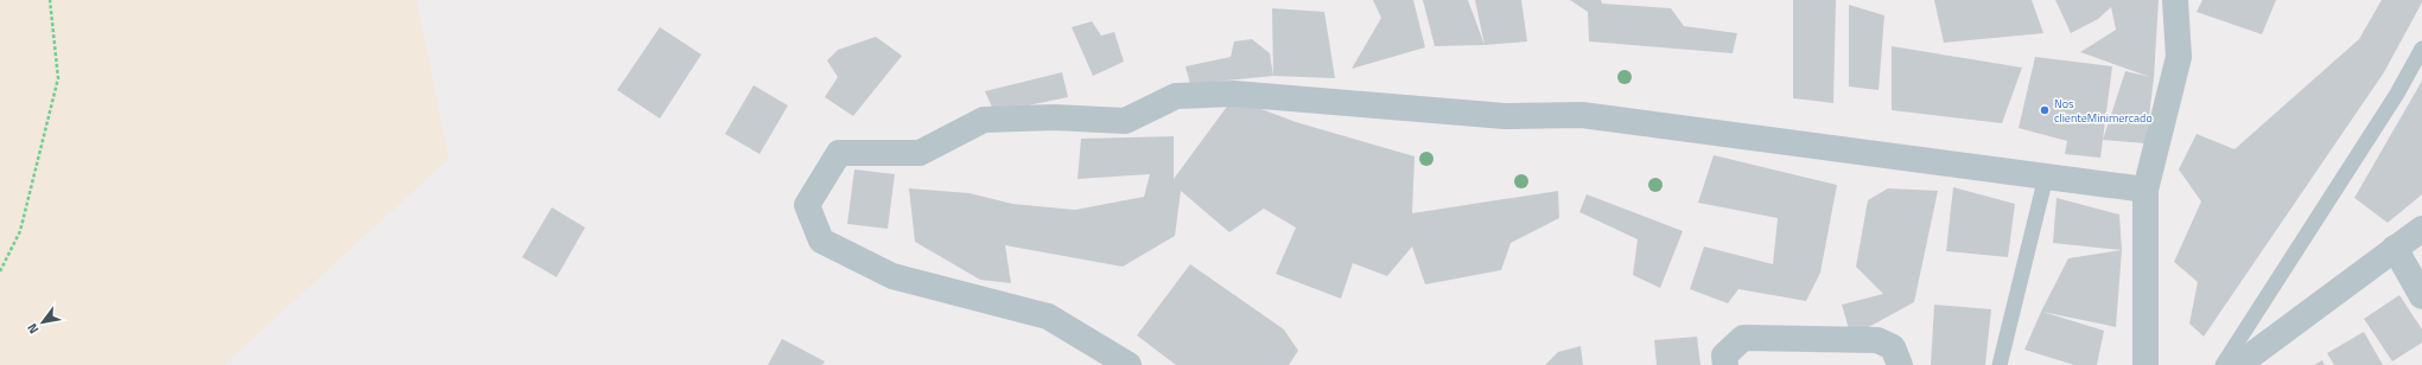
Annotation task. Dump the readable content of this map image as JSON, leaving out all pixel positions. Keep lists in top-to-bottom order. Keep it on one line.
{"places":["Nos clienteMinimercado"],"north":"bottom left"}
